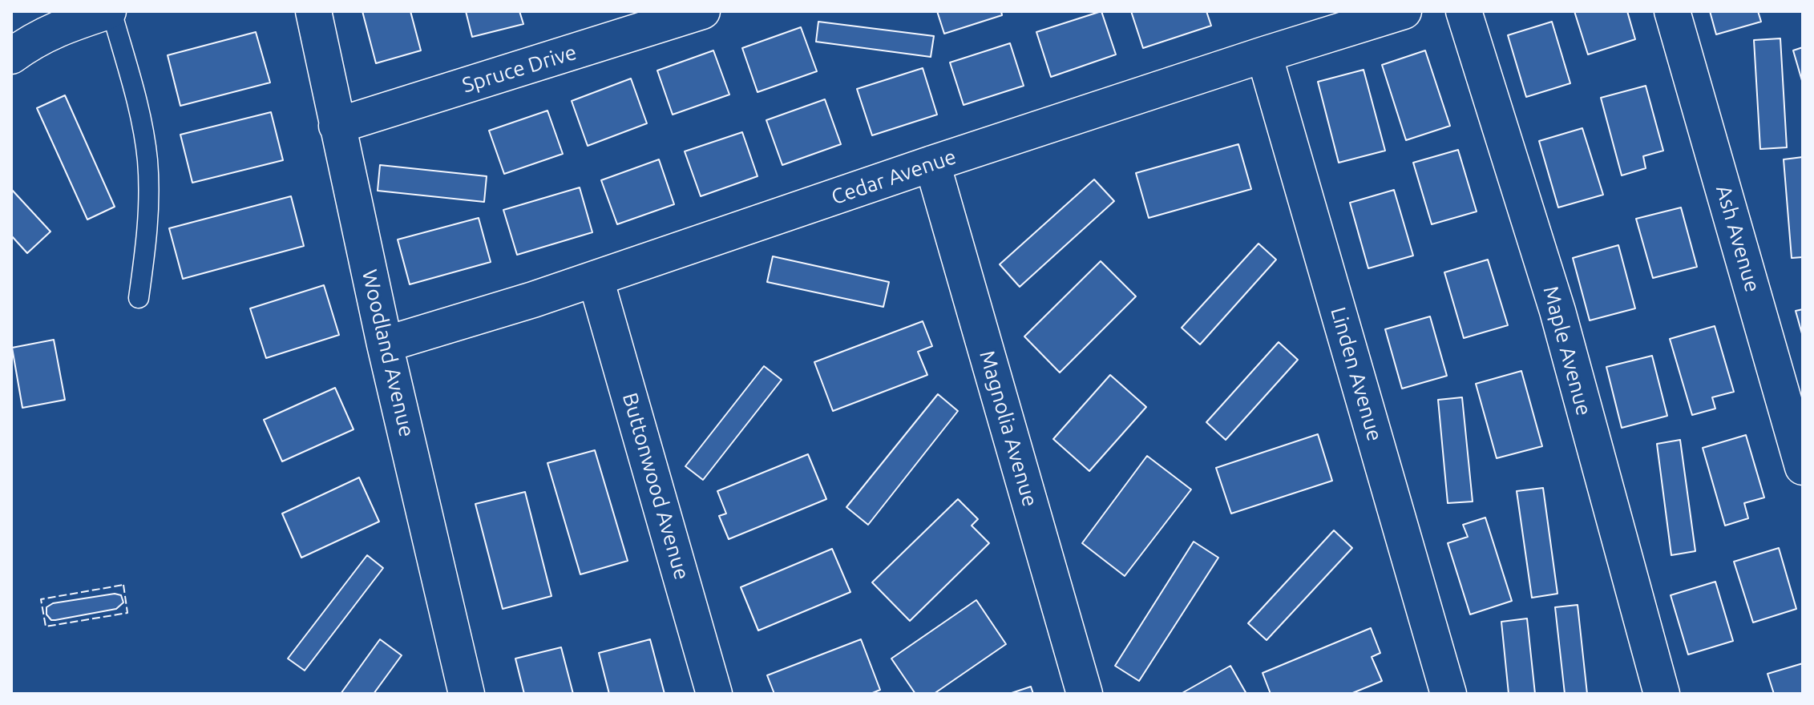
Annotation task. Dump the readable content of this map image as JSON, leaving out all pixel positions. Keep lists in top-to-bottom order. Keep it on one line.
{"streets":{"street":["Spruce Drive","Cedar Avenue","Ash Avenue","Maple Avenue","Woodland Avenue","Linden Avenue","Magnolia Avenue","Buttonwood Avenue"]},"crossings":[["Spruce Drive","Woodland Avenue"],["Cedar Avenue","Woodland Avenue"],["Cedar Avenue","Linden Avenue"],["Cedar Avenue","Magnolia Avenue"],["Cedar Avenue","Buttonwood Avenue"]]}
